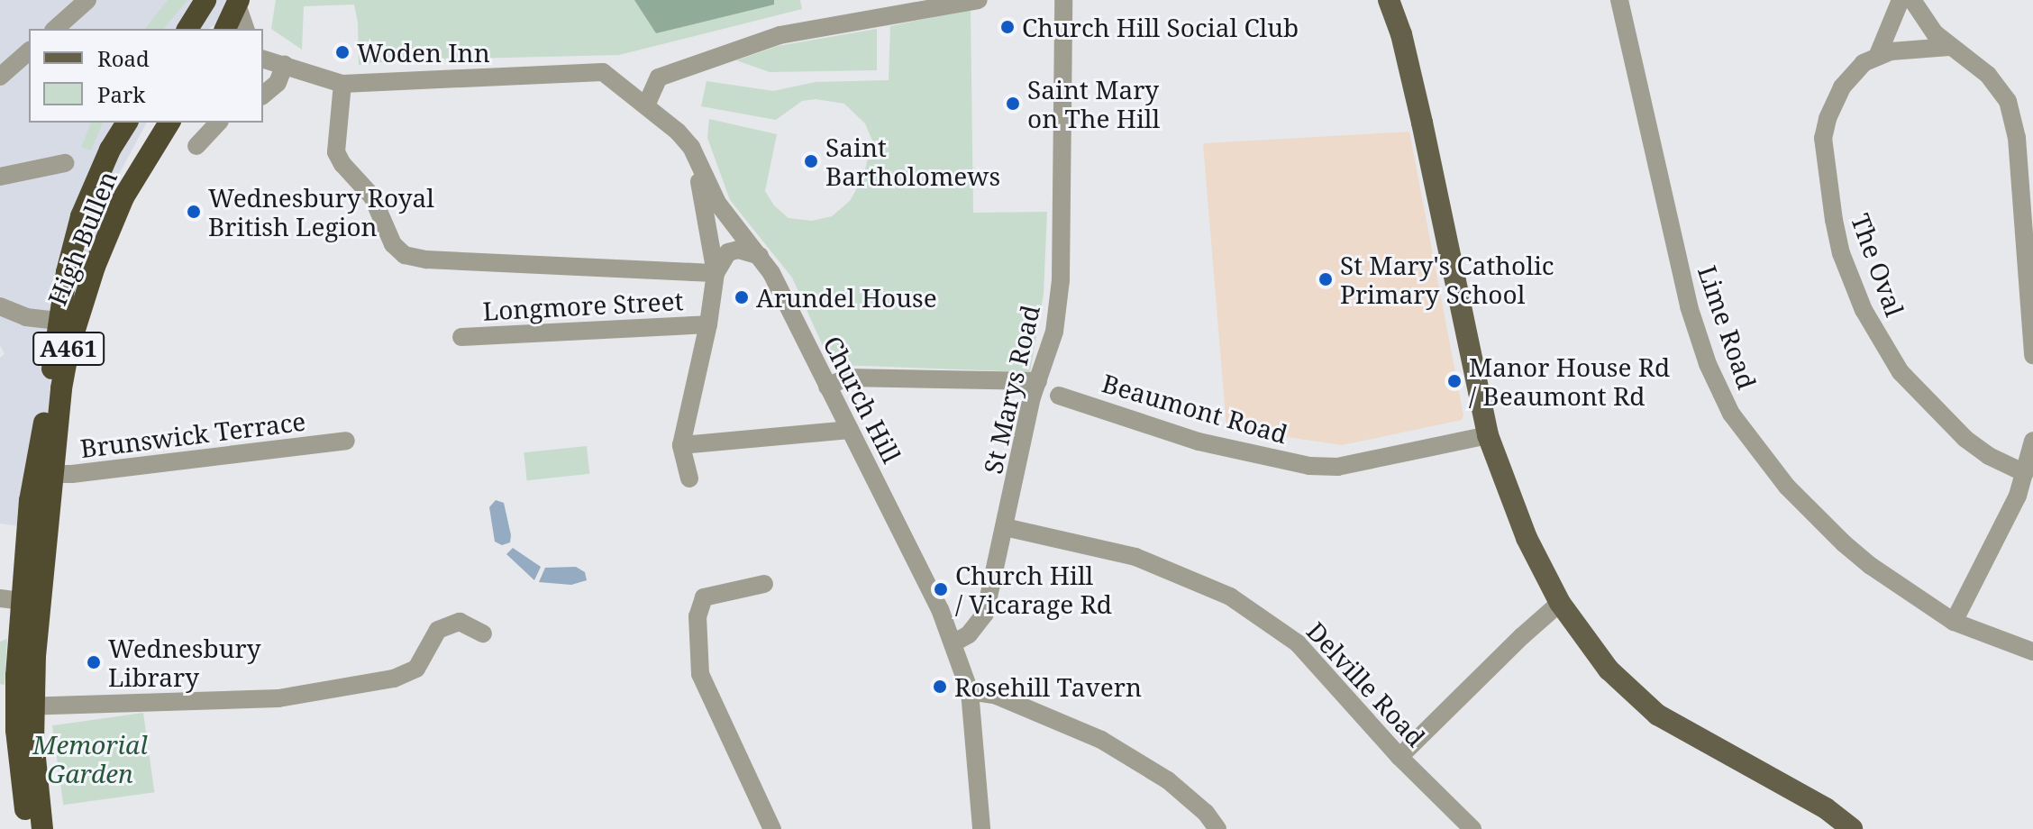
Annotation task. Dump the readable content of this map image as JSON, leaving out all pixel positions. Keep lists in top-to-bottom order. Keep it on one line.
{"streets":{"highway":["High Bullen","A461"],"street":["The Oval","Longmore Street","Lime Road","St Marys Road","Church Hill","Beaumont Road","Brunswick Terrace","Delville Road"]},"crossings":[["High Bullen","Brunswick Terrace"],["St Marys Road","Church Hill"],["St Marys Road","Delville Road"]],"parks":["Memorial Garden"],"places":["Church Hill Social Club","Woden Inn","Saint Mary on The Hill","Saint Bartholomews","Wednesbury Royal British Legion","St Mary's Catholic Primary School","Arundel House","Manor House Rd / Beaumont Rd","Church Hill / Vicarage Rd","Wednesbury Library","Rosehill Tavern"],"legend":["Road","Park"]}
